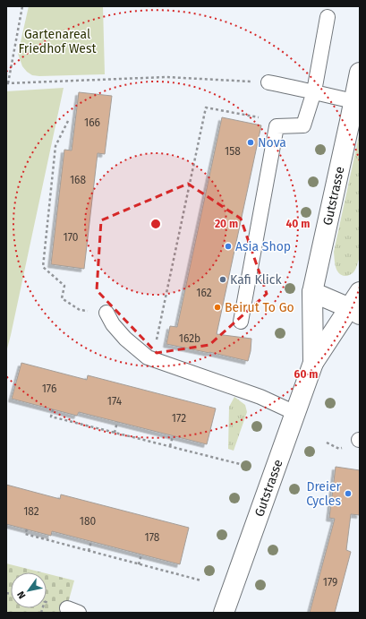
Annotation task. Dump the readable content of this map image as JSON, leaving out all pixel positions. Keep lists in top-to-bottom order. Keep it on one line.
{"streets":{"main road":["Gutstrasse"]},"parks":["Gartenareal Friedhof West"],"places":["Nova","Asia Shop","Kafi Klick","Beirut To Go","Dreier Cycles"],"house_numbers":["166","158","168","170","162","162b","176","174","172","182","180","178","179"],"north":"bottom left","rings":["20 m","40 m","60 m"]}
